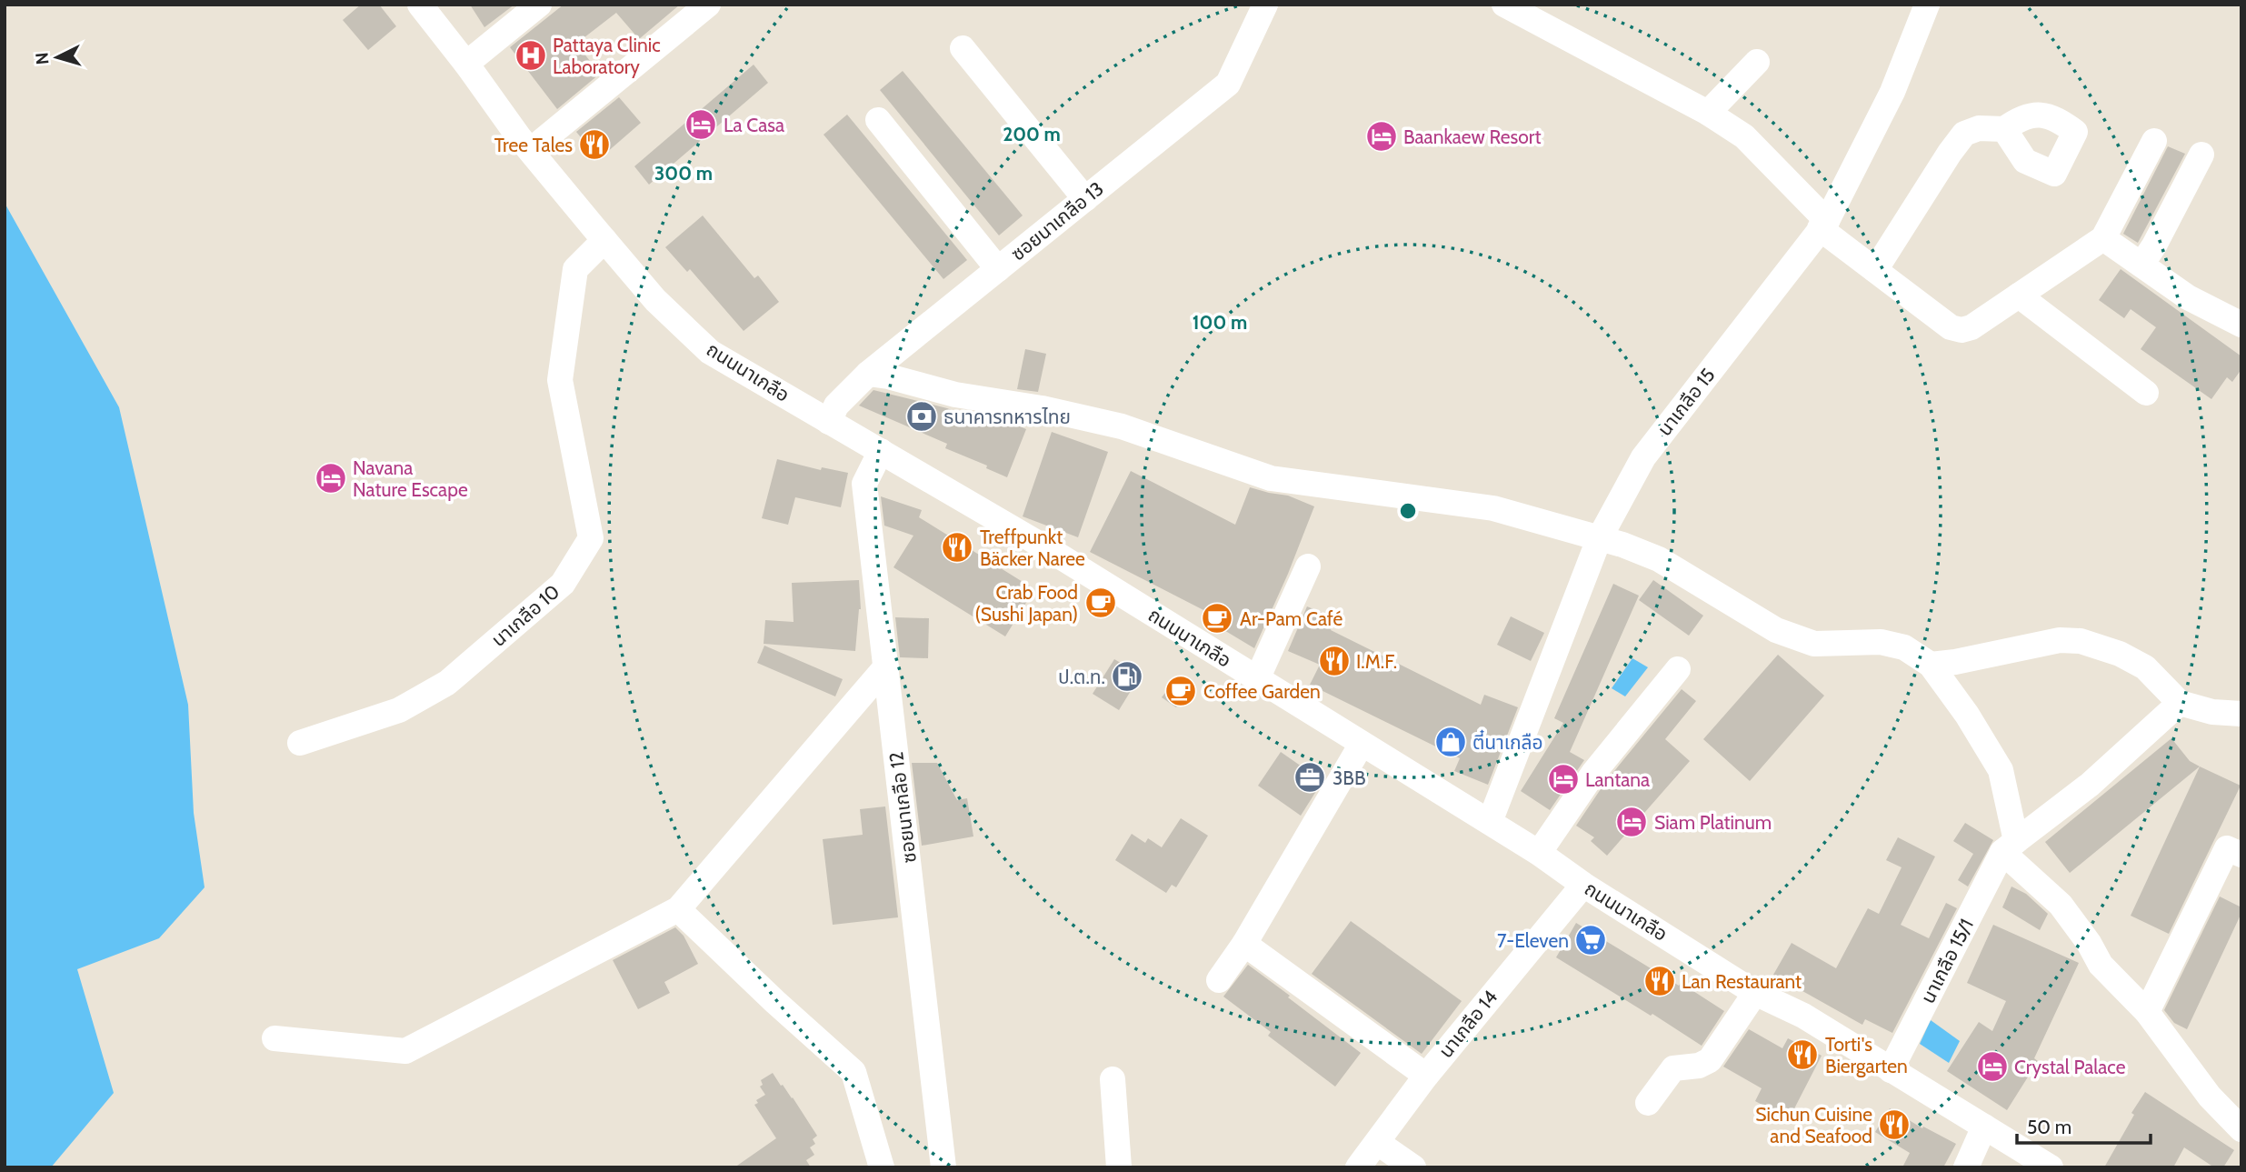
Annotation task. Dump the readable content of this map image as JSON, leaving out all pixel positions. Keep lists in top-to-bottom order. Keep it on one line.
{"streets":{"street":["ซอยนาเกลือ 13","ถนนนาเกลือ","นาเกลือ 15","นาเกลือ 10","ซอยนาเกลือ 12","นาเกลือ 15/1","นาเกลือ 14"]},"crossings":[["ซอยนาเกลือ 13","ถนนนาเกลือ"],["ถนนนาเกลือ","นาเกลือ 15"],["ถนนนาเกลือ","นาเกลือ 10"],["ถนนนาเกลือ","ซอยนาเกลือ 12"],["ถนนนาเกลือ","นาเกลือ 15/1"],["ถนนนาเกลือ","นาเกลือ 14"]],"places":{"hospital":["Pattaya Clinic Laboratory"],"hotel":["La Casa","Baankaew Resort","Navana Nature Escape","Lantana","Siam Platinum","Crystal Palace"],"restaurant":["Tree Tales","Treffpunkt Bäcker Naree","I.M.F.","Lan Restaurant","Torti's Biergarten","Sichun Cuisine and Seafood"],"bank":["ธนาคารทหารไทย"],"cafe":["Crab Food (Sushi Japan)","Ar-Pam Café","Coffee Garden"],"fuel station":["ป.ต.ท."],"shop":["ตี๋นาเกลือ"],"office":["3BB"],"supermarket":["7-Eleven"]},"scale_bar":"50 m","north":"left","rings":["200 m","300 m","100 m"]}
